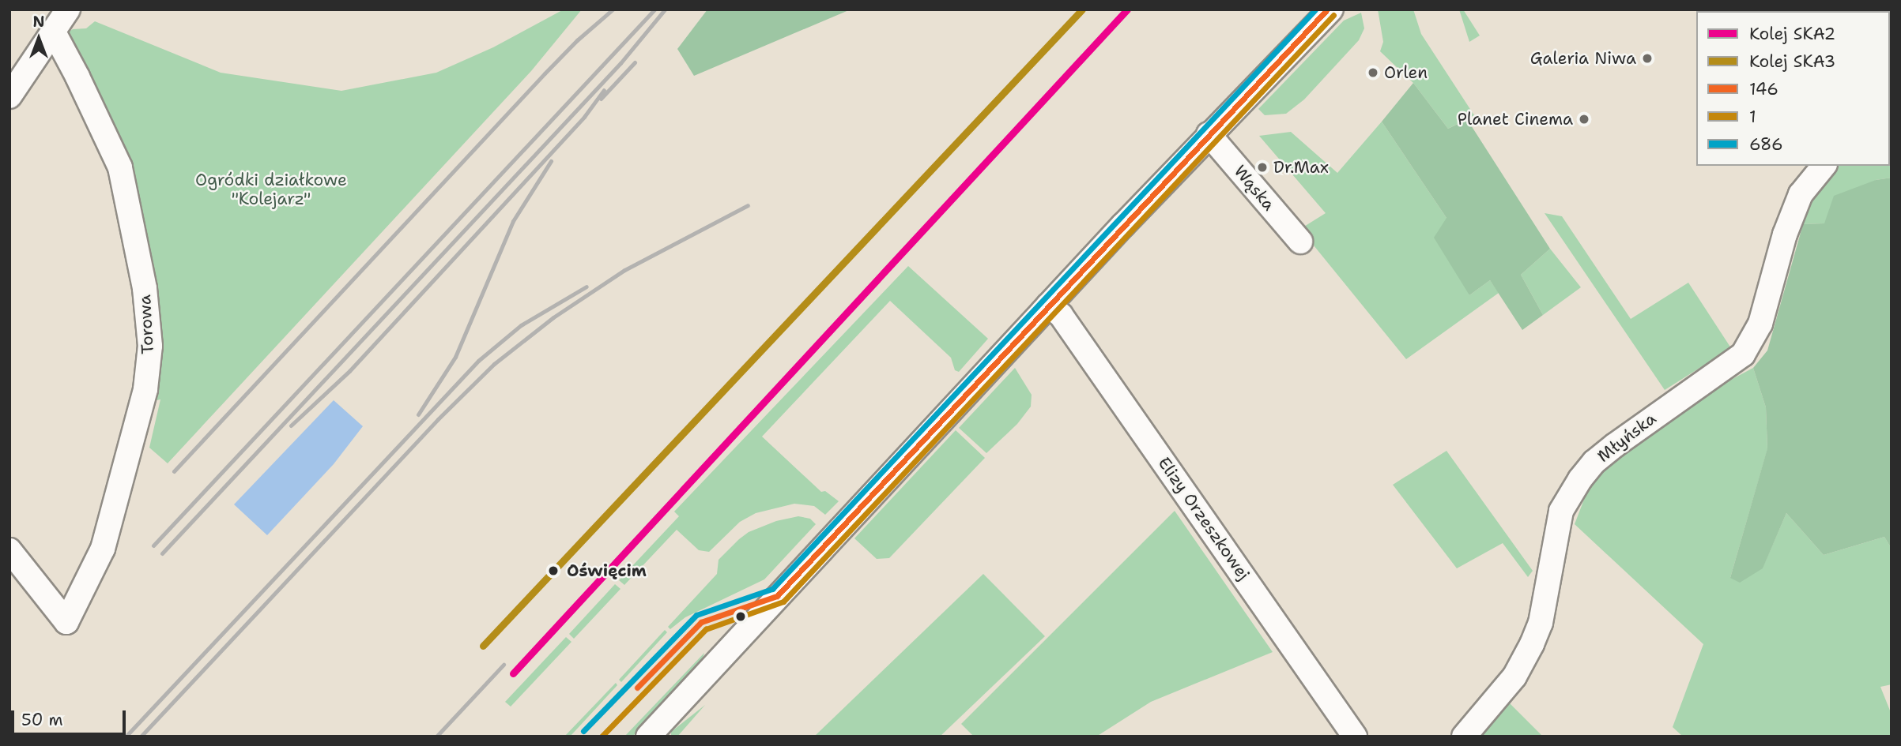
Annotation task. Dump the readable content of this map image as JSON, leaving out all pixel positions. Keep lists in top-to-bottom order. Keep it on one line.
{"streets":{"street":["Wąska","Torowa","Młyńska","Elizy Orzeszkowej"]},"parks":["Ogródki działkowe \"Kolejarz\""],"places":["Galeria Niwa","Orlen","Planet Cinema","Dr.Max","Oświęcim"],"lines":["rail line SKA2","rail line SKA3","transit line 146","transit line 686","transit line 1"],"legend":["Kolej SKA2","Kolej SKA3","146","1","686"],"scale_bar":"50 m","north":"top"}
